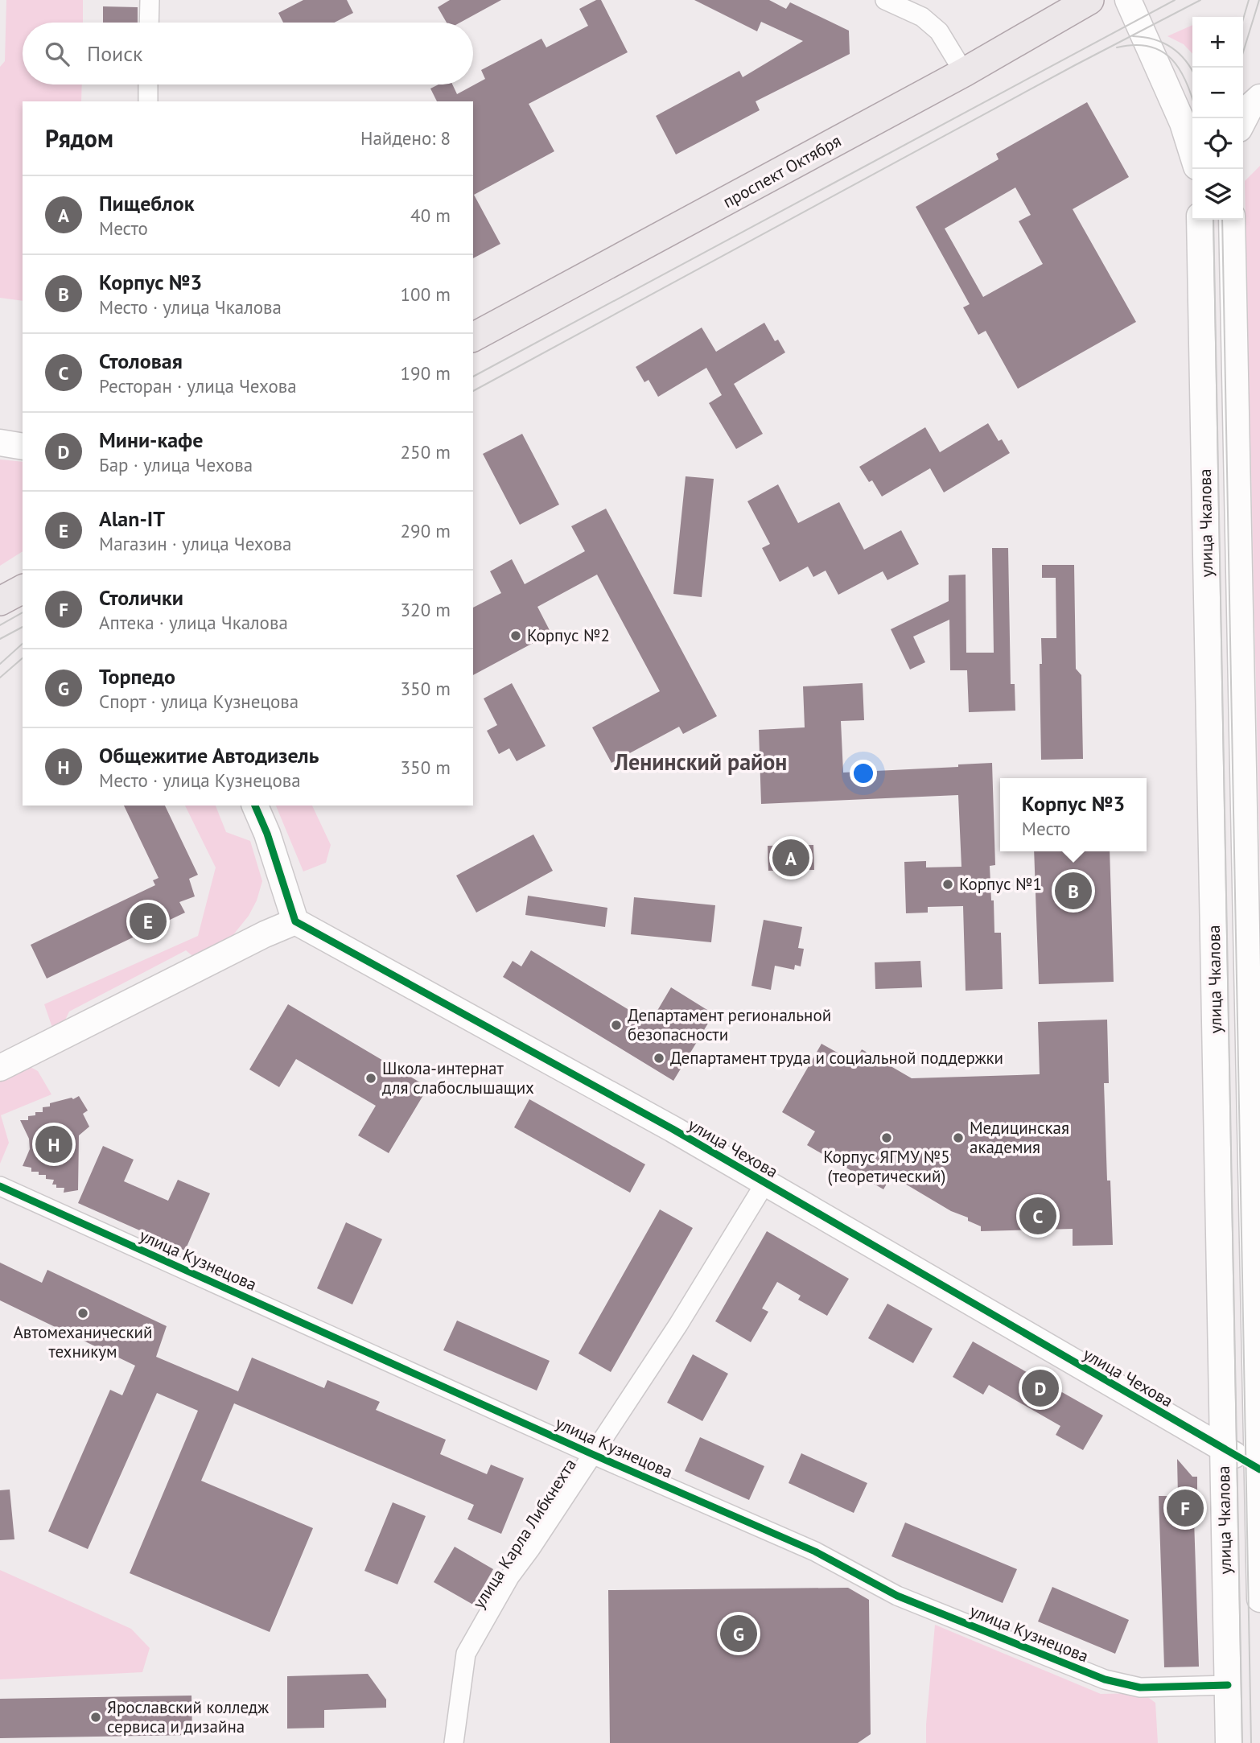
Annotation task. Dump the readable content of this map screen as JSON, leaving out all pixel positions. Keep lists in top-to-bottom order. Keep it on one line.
{"streets":{"main road":["проспект Октября","улица Чкалова","улица Чехова"],"street":["улица Кузнецова","улица Карла Либкнехта"]},"crossings":[["улица Чкалова","улица Чехова"],["улица Чкалова","улица Кузнецова"],["улица Чехова","улица Карла Либкнехта"],["улица Кузнецова","улица Карла Либкнехта"]],"districts":["Ленинский район"],"places":["Корпус №2","Корпус №1","Департамент региональной безопасности","Департамент труда и социальной поддержки","Школа-интернат для слабослышащих","Корпус ЯГМУ №5 (теоретический)","Медицинская академия","Автомеханический техникум","Ярославский колледж сервиса и дизайна"],"page":{"map_buttons":["+","−"],"search":"Поиск","heading":["Рядом","Найдено: 8"],"list":[{"mark":"A","name":"Пищеблок","note":"Место","value":"40 m"},{"mark":"B","name":"Корпус №3","note":"Место · улица Чкалова","value":"100 m"},{"mark":"C","name":"Столовая","note":"Ресторан · улица Чехова","value":"190 m"},{"mark":"D","name":"Мини-кафе","note":"Бар · улица Чехова","value":"250 m"},{"mark":"E","name":"Alan-IT","note":"Магазин · улица Чехова","value":"290 m"},{"mark":"F","name":"Столички","note":"Аптека · улица Чкалова","value":"320 m"},{"mark":"G","name":"Торпедо","note":"Спорт · улица Кузнецова","value":"350 m"},{"mark":"H","name":"Общежитие Автодизель","note":"Место · улица Кузнецова","value":"350 m"}],"popup":["Корпус №3","Место"],"pins":["A","B","E","H","C","D","F","G"]}}
